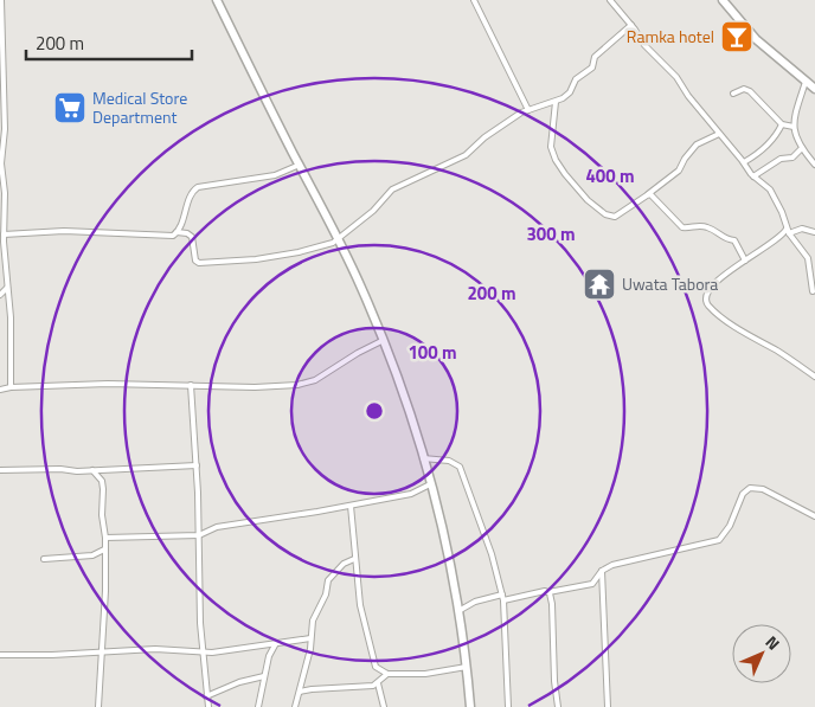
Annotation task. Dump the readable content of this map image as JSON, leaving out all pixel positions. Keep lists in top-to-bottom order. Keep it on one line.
{"places":{"bar":["Ramka hotel"],"supermarket":["Medical Store Department"],"temple":["Uwata Tabora"]},"scale_bar":"200 m","north":"top right","rings":["400 m","300 m","200 m","100 m"]}
